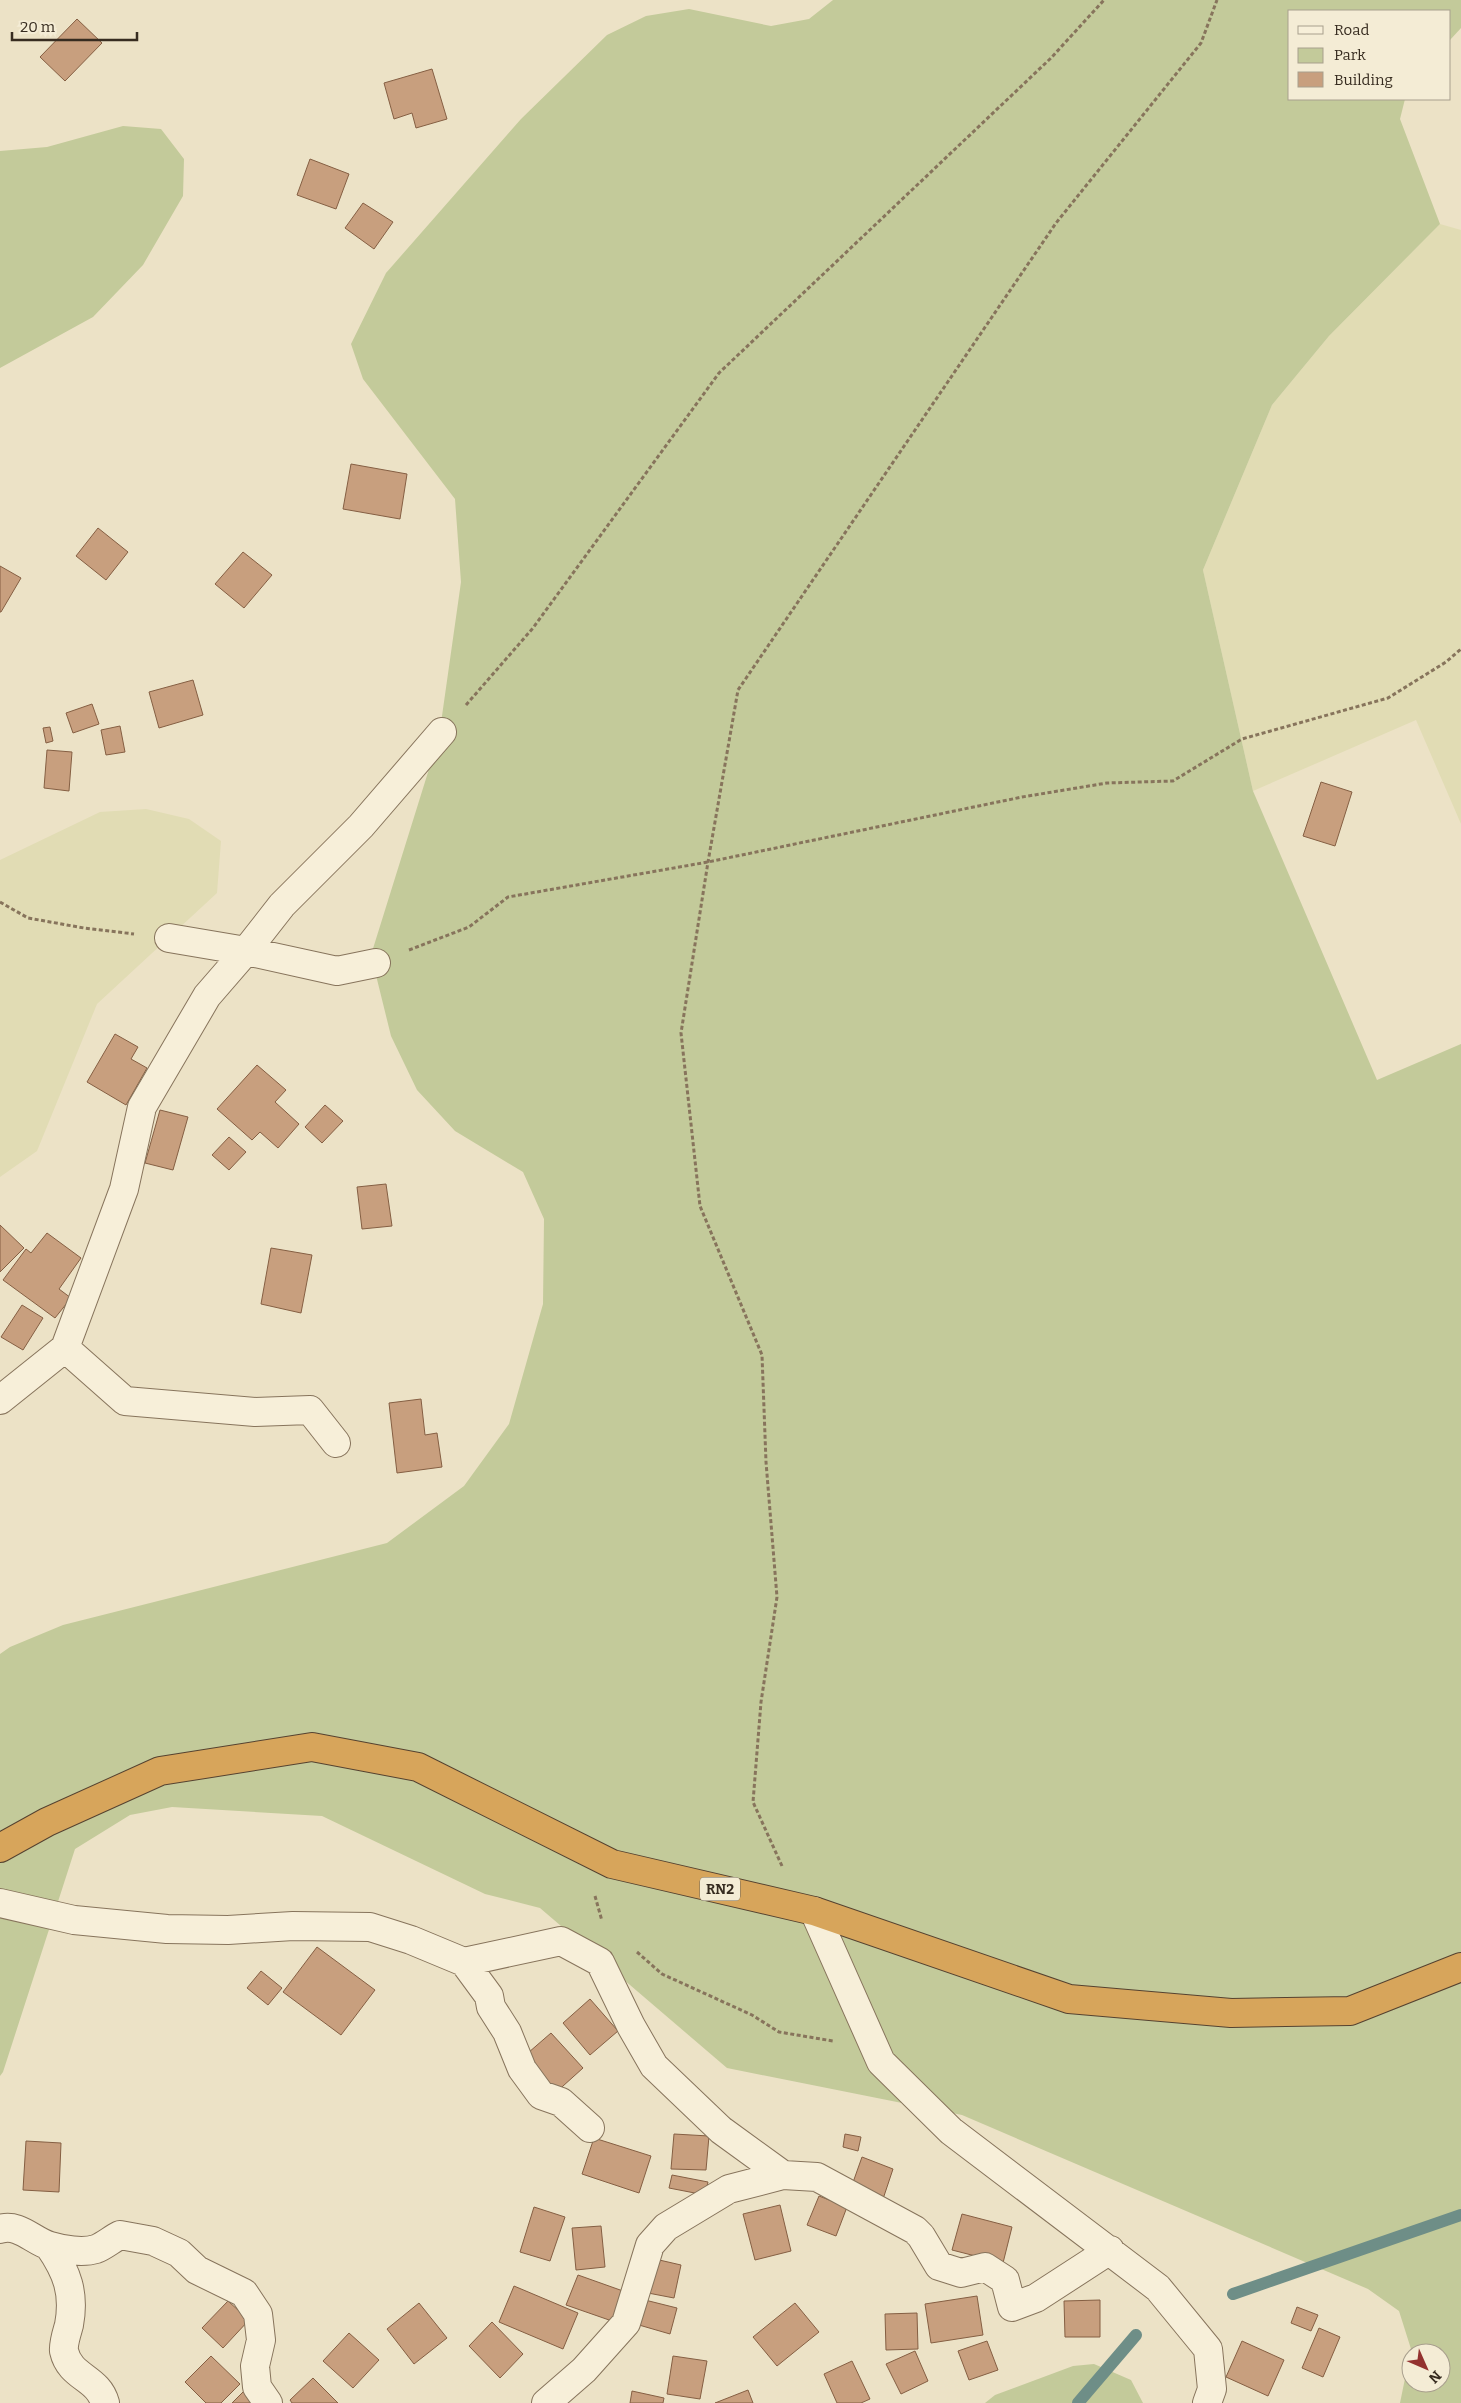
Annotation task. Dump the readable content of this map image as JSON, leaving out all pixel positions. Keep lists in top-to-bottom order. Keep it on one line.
{"streets":{"highway":["RN2"]},"legend":["Road","Park","Building"],"scale_bar":"20 m","north":"bottom right"}
